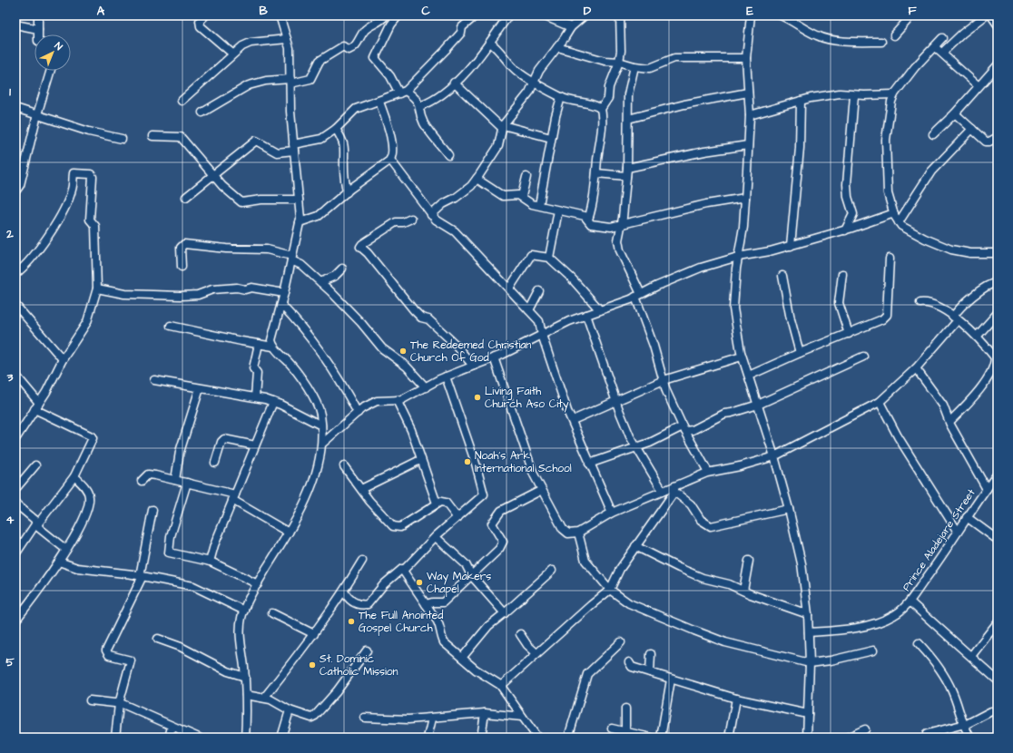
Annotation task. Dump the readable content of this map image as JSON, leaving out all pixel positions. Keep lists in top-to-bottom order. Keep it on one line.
{"streets":{"street":["Prince Aladejare Street"]},"places":["The Redeemed Christian Church Of God","Living Faith Church Aso City","Noah's Ark International School","Way Makers Chapel","The Full Anointed Gospel Church","St. Dominic Catholic Mission"],"north":"top right","grid":{"columns":["A","B","C","D","E","F"],"rows":["1","2","3","4","5"]}}
